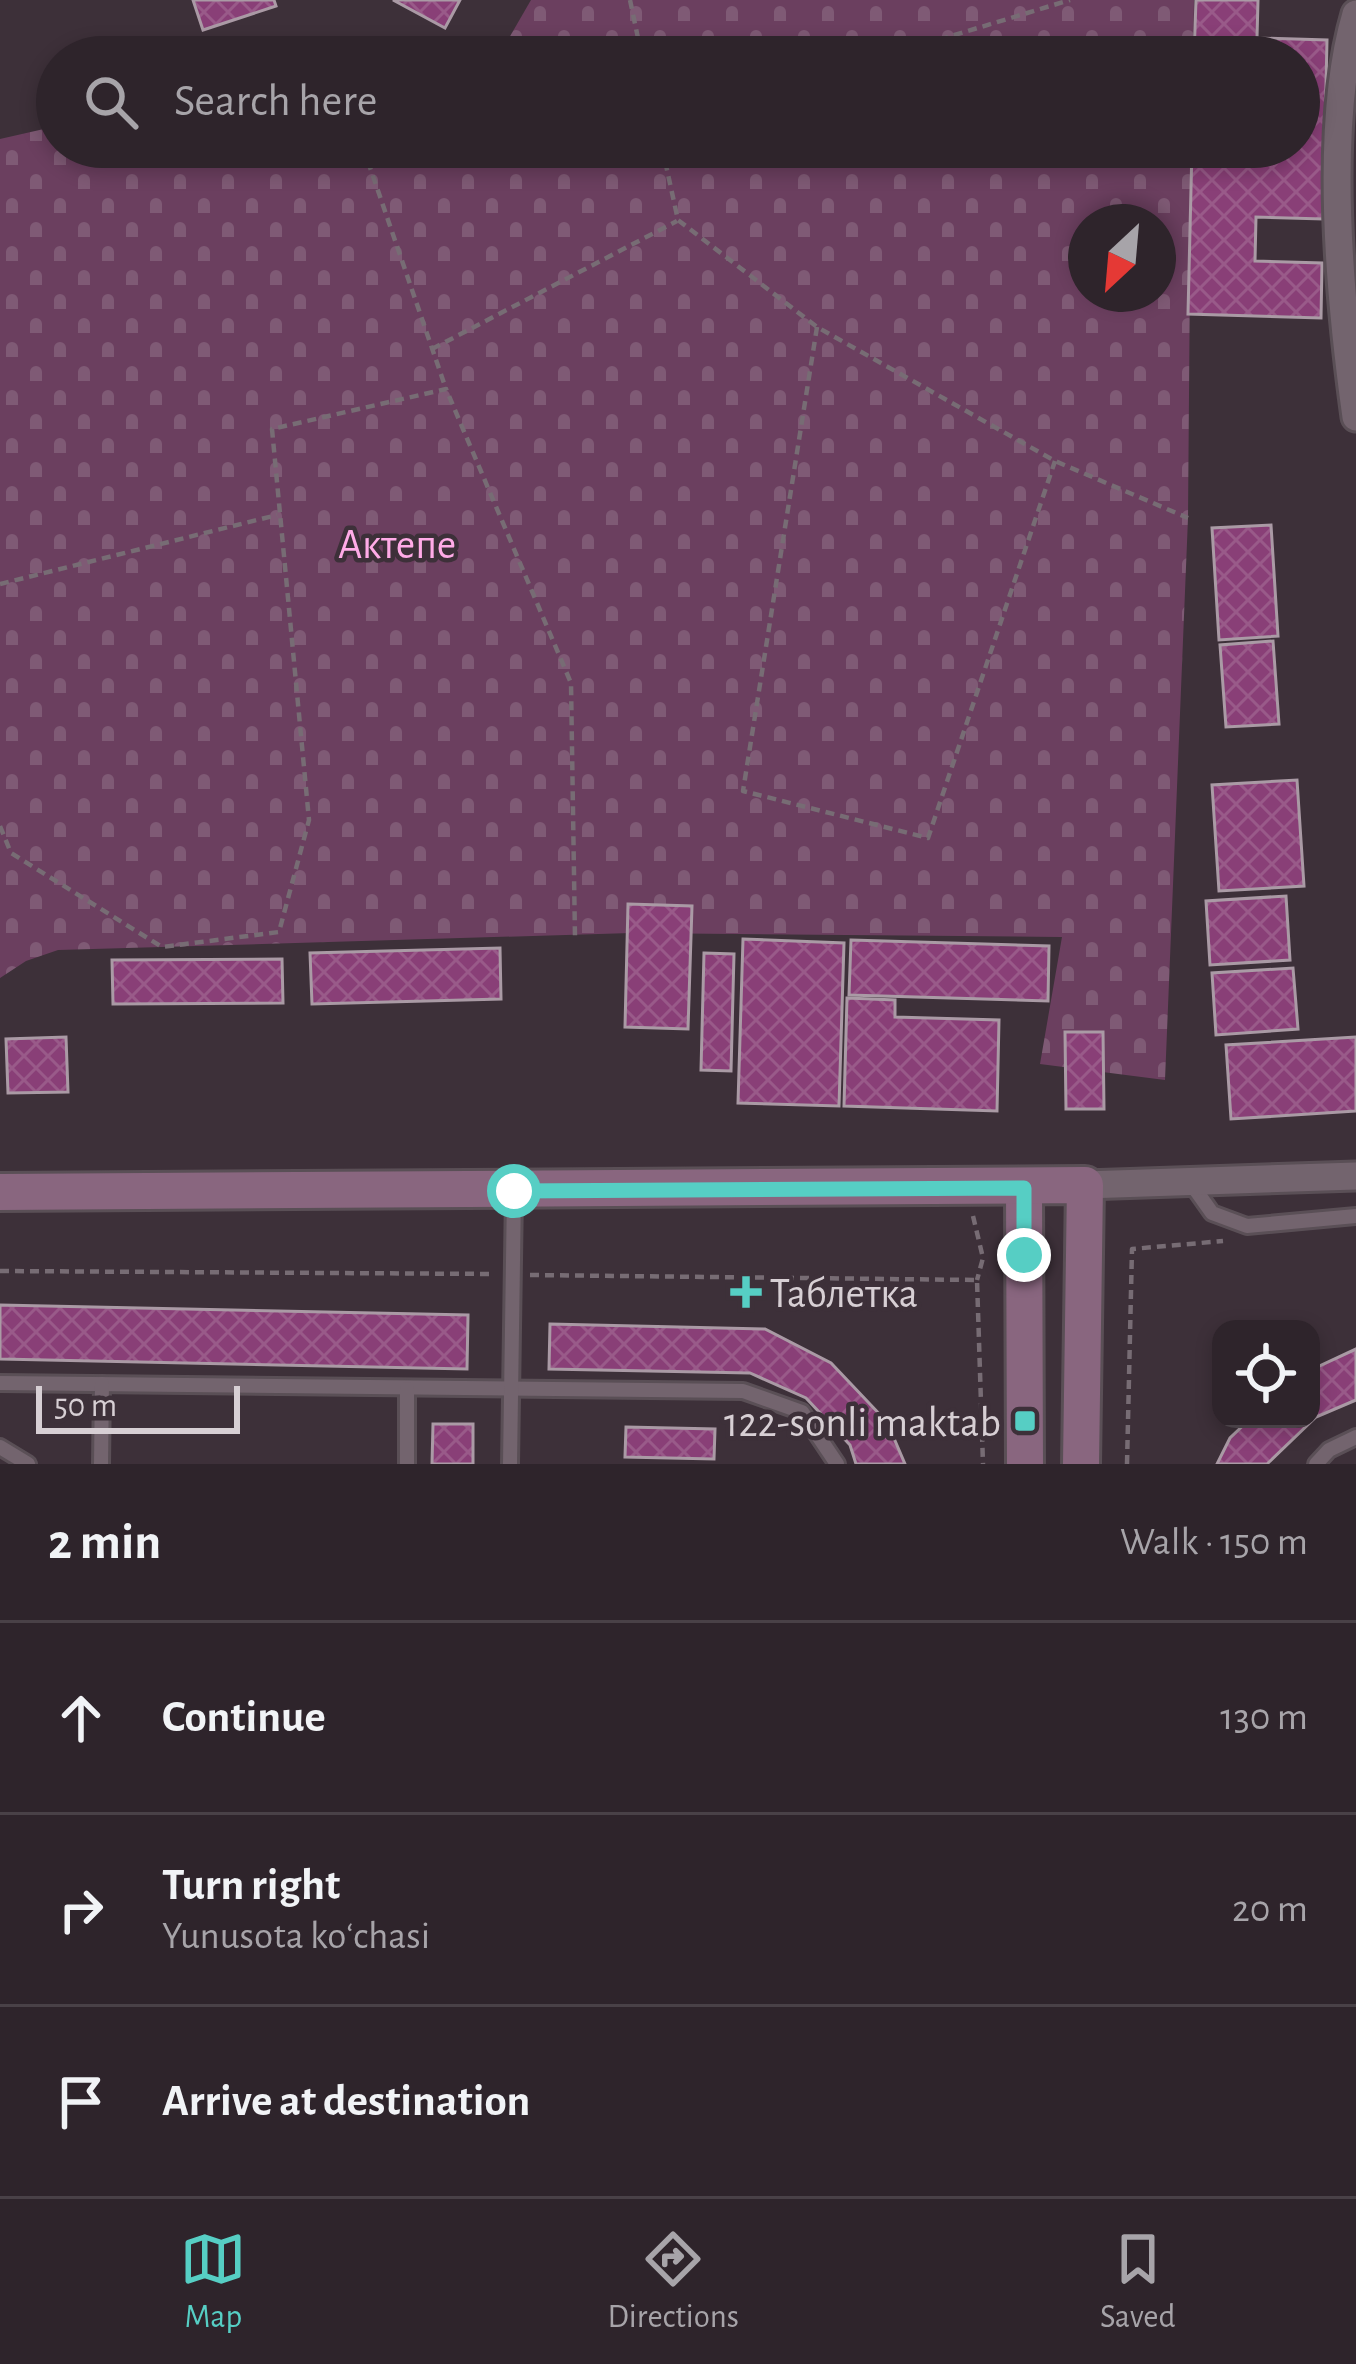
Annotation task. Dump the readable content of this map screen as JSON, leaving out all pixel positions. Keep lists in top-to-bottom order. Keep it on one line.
{"parks":["Актепе"],"places":{"health":["Таблетка"],"transit":["122-sonli maktab"]},"scale_bar":"50 m","north":"bottom left","page":{"search":"Search here","scale":"50 m","heading":["2 min","Walk · 150 m"],"list":[["Continue","130 m"],["Turn right","Yunusota koʻchasi","20 m"],"Arrive at destination"],"nav":["Map","Directions","Saved"]}}
